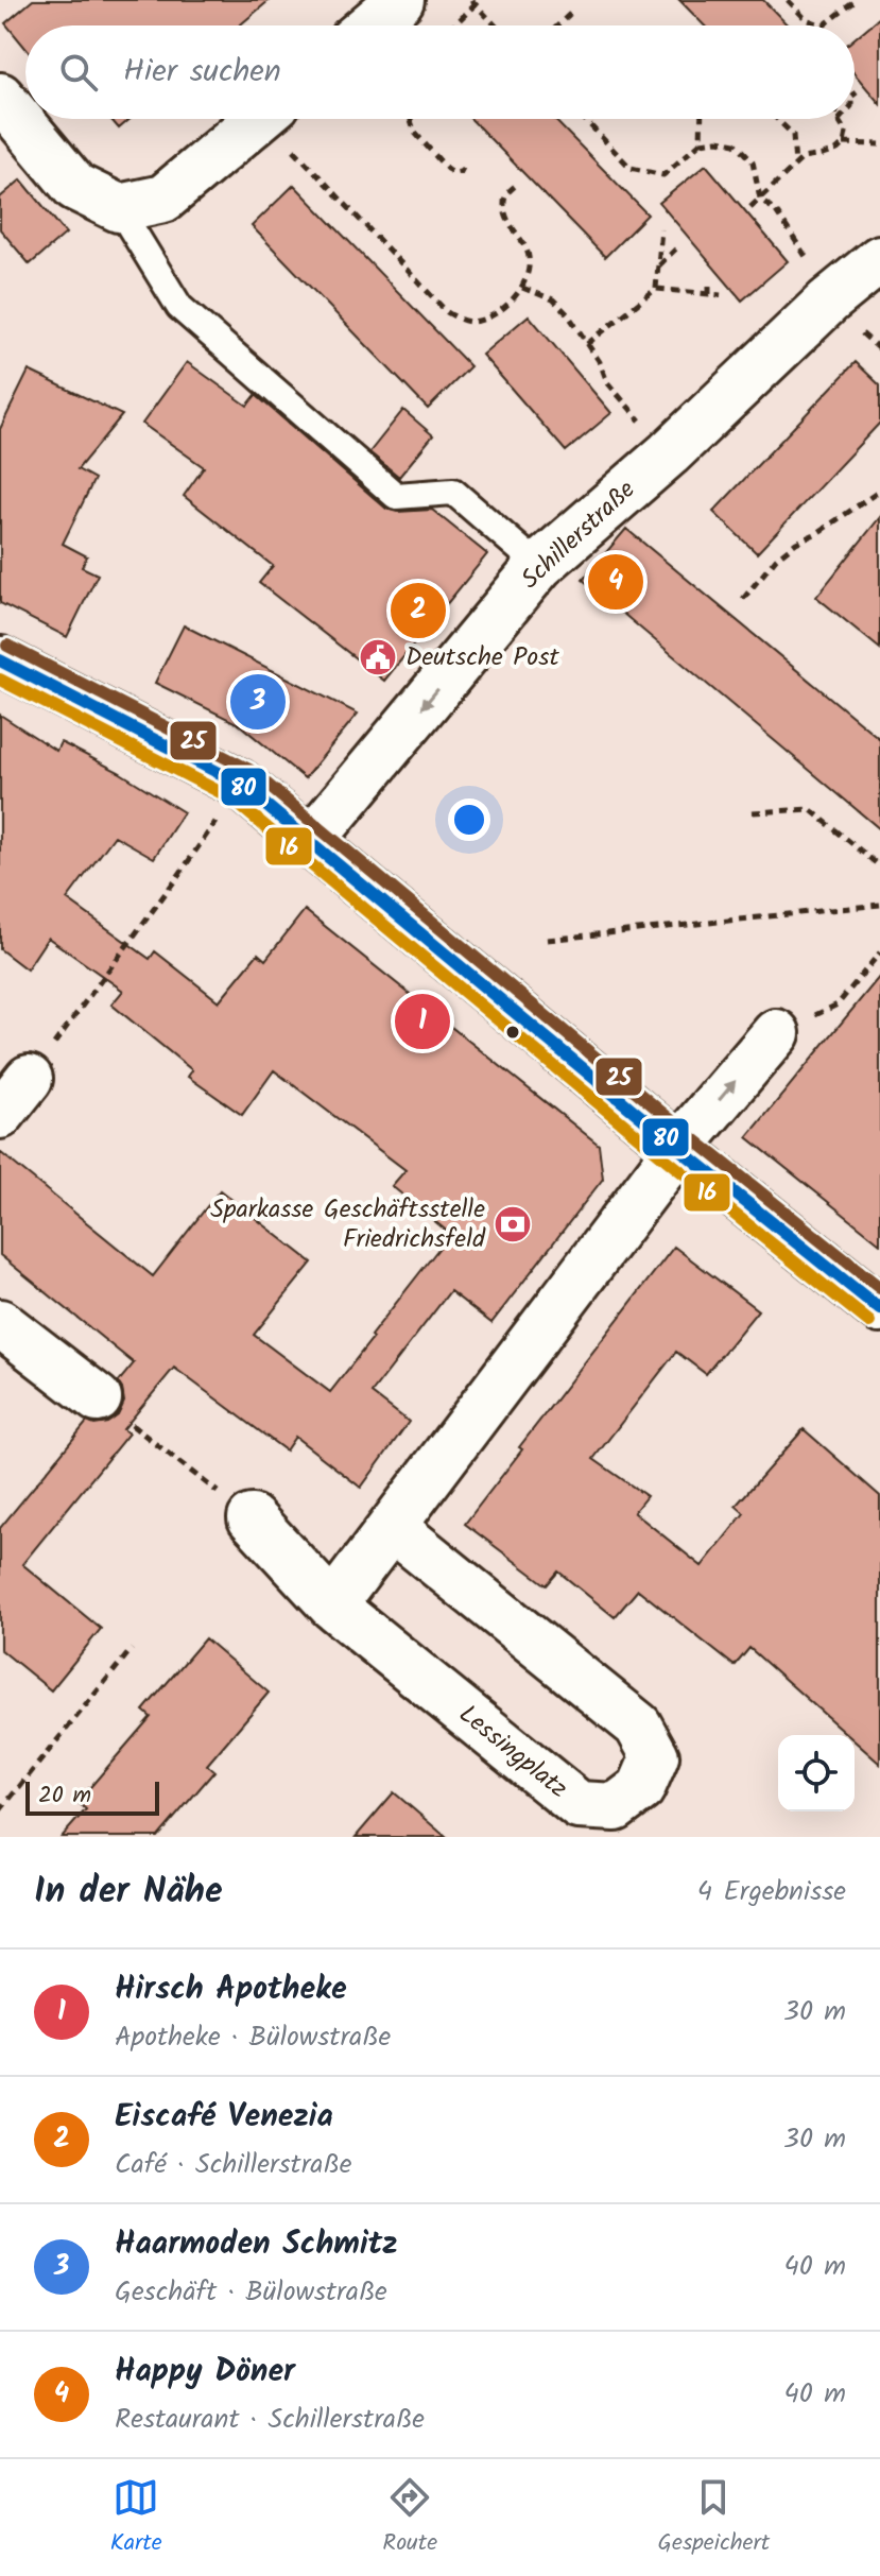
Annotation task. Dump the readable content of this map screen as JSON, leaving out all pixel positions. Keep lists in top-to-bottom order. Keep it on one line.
{"streets":{"street":["Schillerstraße","Lessingplatz"]},"one_way":["Schillerstraße"],"places":{"public building":["Deutsche Post"],"bank":["Sparkasse Geschäftsstelle Friedrichsfeld"]},"lines":["transit line 25","transit line 80","transit line 16"],"scale_bar":"20 m","page":{"search":"Hier suchen","pins":["4","2","3","1"],"scale":"20 m","heading":["In der Nähe","4 Ergebnisse"],"list":[{"mark":"1","name":"Hirsch Apotheke","note":"Apotheke · Bülowstraße","value":"30 m"},{"mark":"2","name":"Eiscafé Venezia","note":"Café · Schillerstraße","value":"30 m"},{"mark":"3","name":"Haarmoden Schmitz","note":"Geschäft · Bülowstraße","value":"40 m"},{"mark":"4","name":"Happy Döner","note":"Restaurant · Schillerstraße","value":"40 m"}],"nav":["Karte","Route","Gespeichert"]}}
